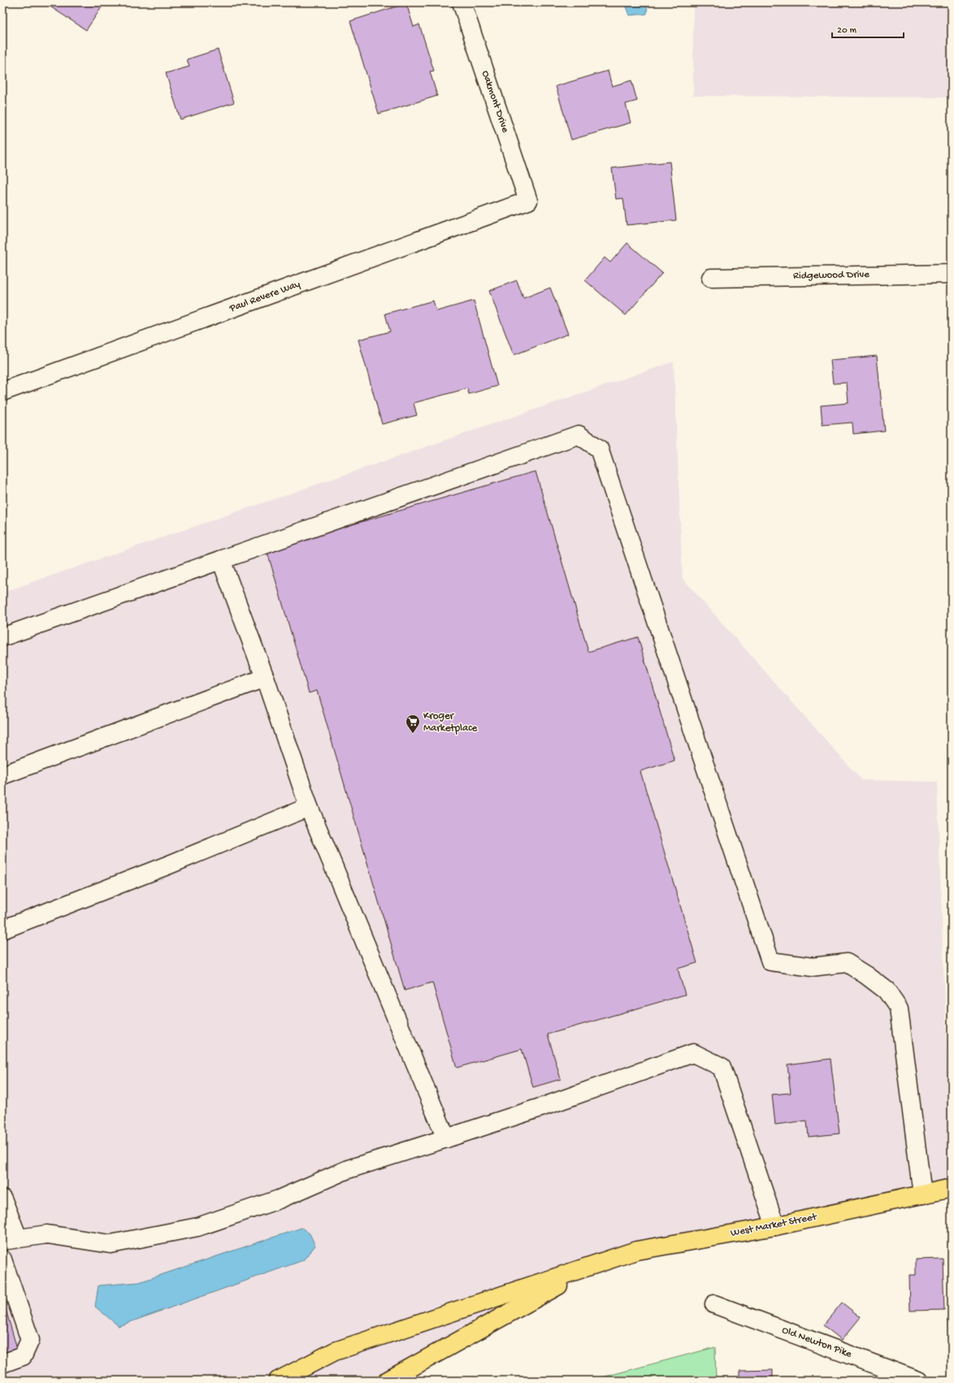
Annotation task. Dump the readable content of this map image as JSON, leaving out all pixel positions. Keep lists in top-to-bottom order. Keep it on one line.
{"streets":{"main road":["West Market Street"],"street":["Oakmont Drive","Ridgewood Drive","Paul Revere Way","Old Newton Pike"]},"crossings":[["Oakmont Drive","Paul Revere Way"]],"places":{"supermarket":["Kroger Marketplace"]},"scale_bar":"20 m"}
